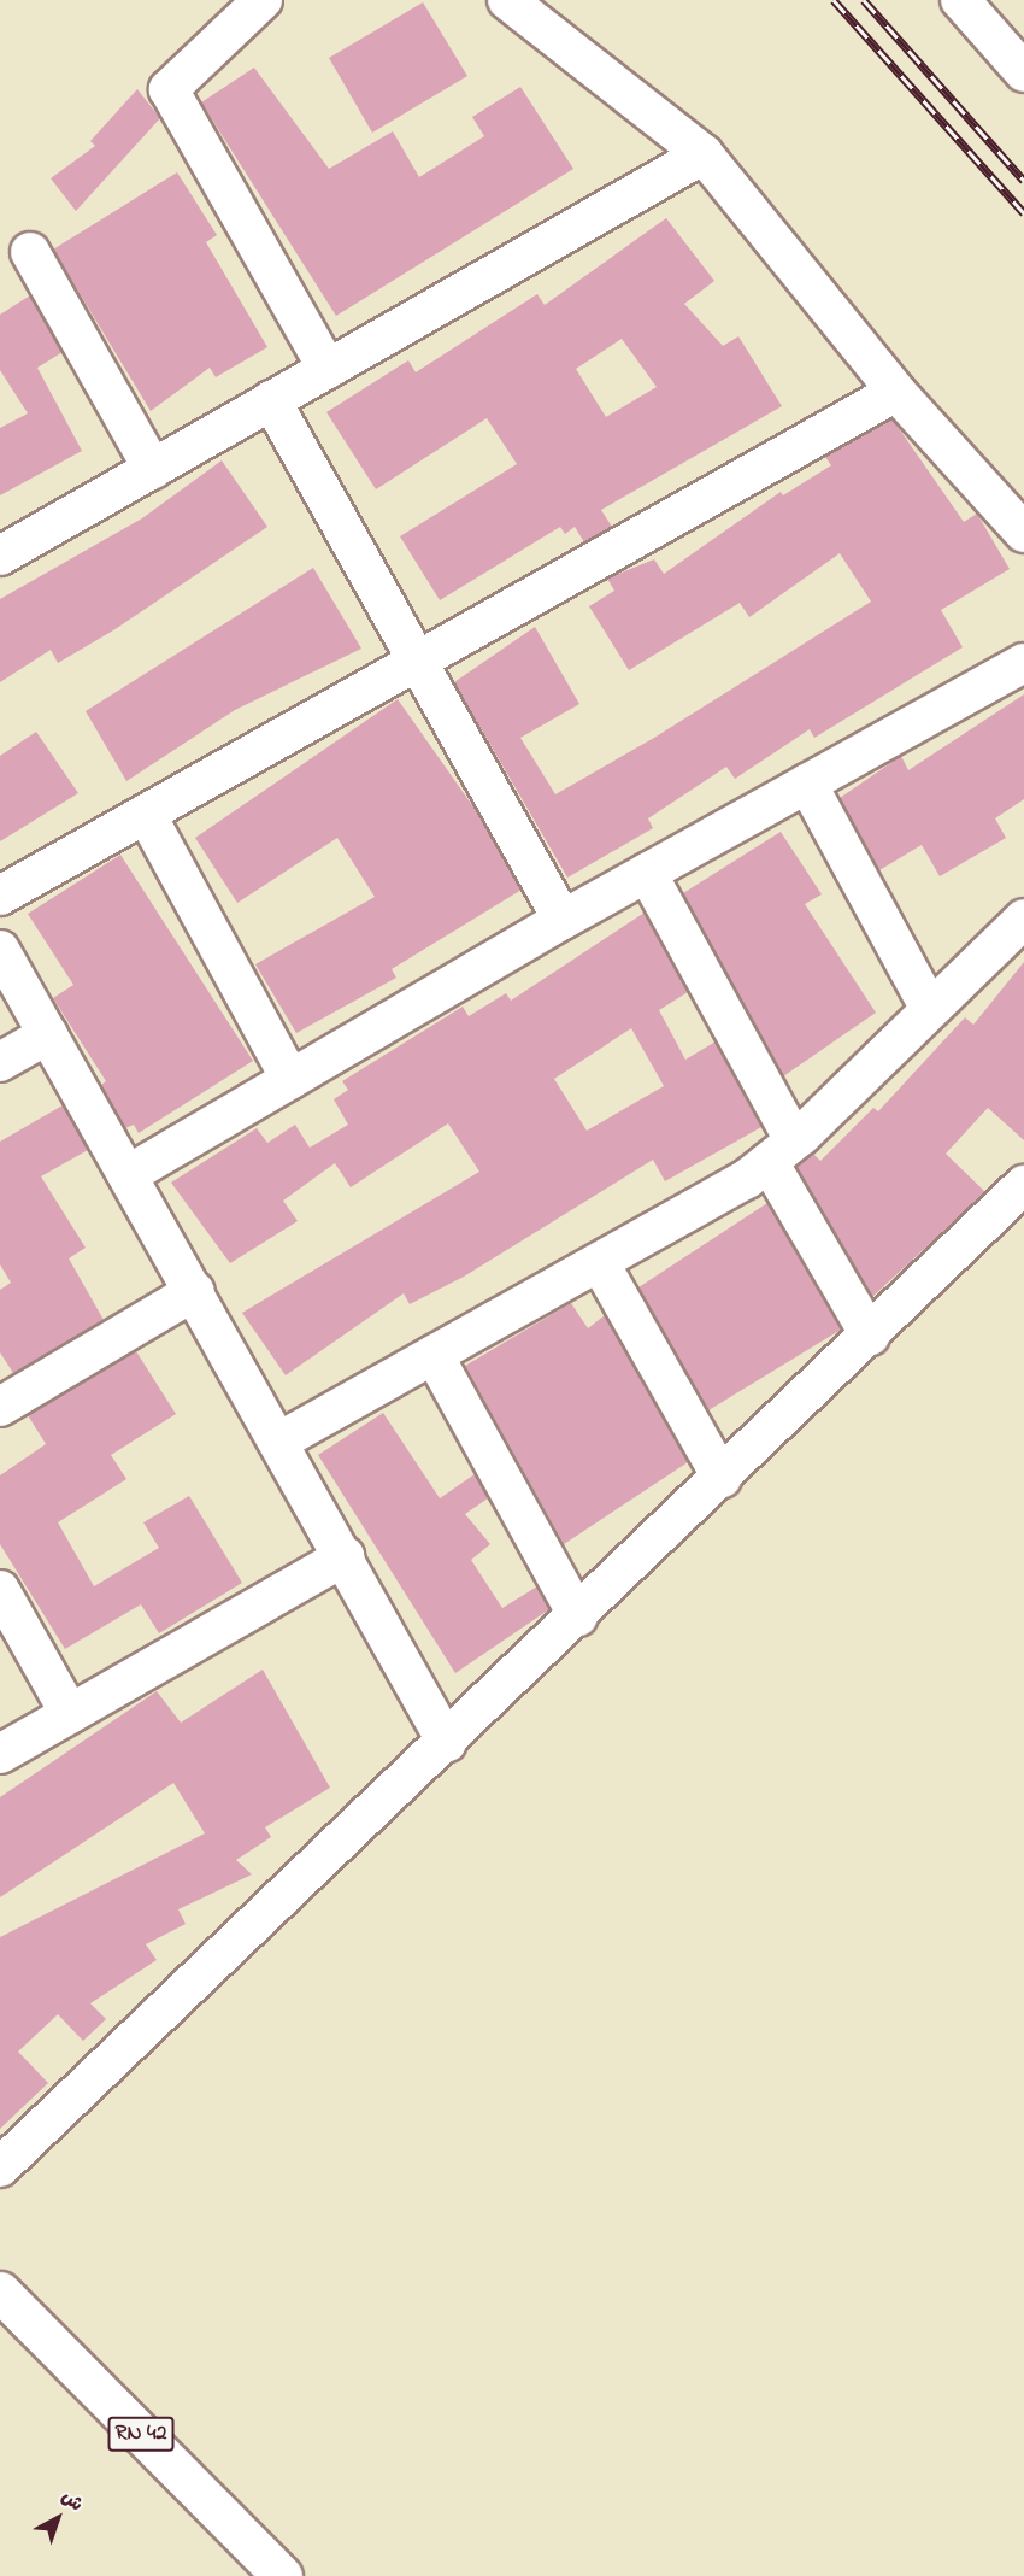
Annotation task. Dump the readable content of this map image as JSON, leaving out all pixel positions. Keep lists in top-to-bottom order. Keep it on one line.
{"streets":{"main road":["RN 42"]},"north":"top right"}
